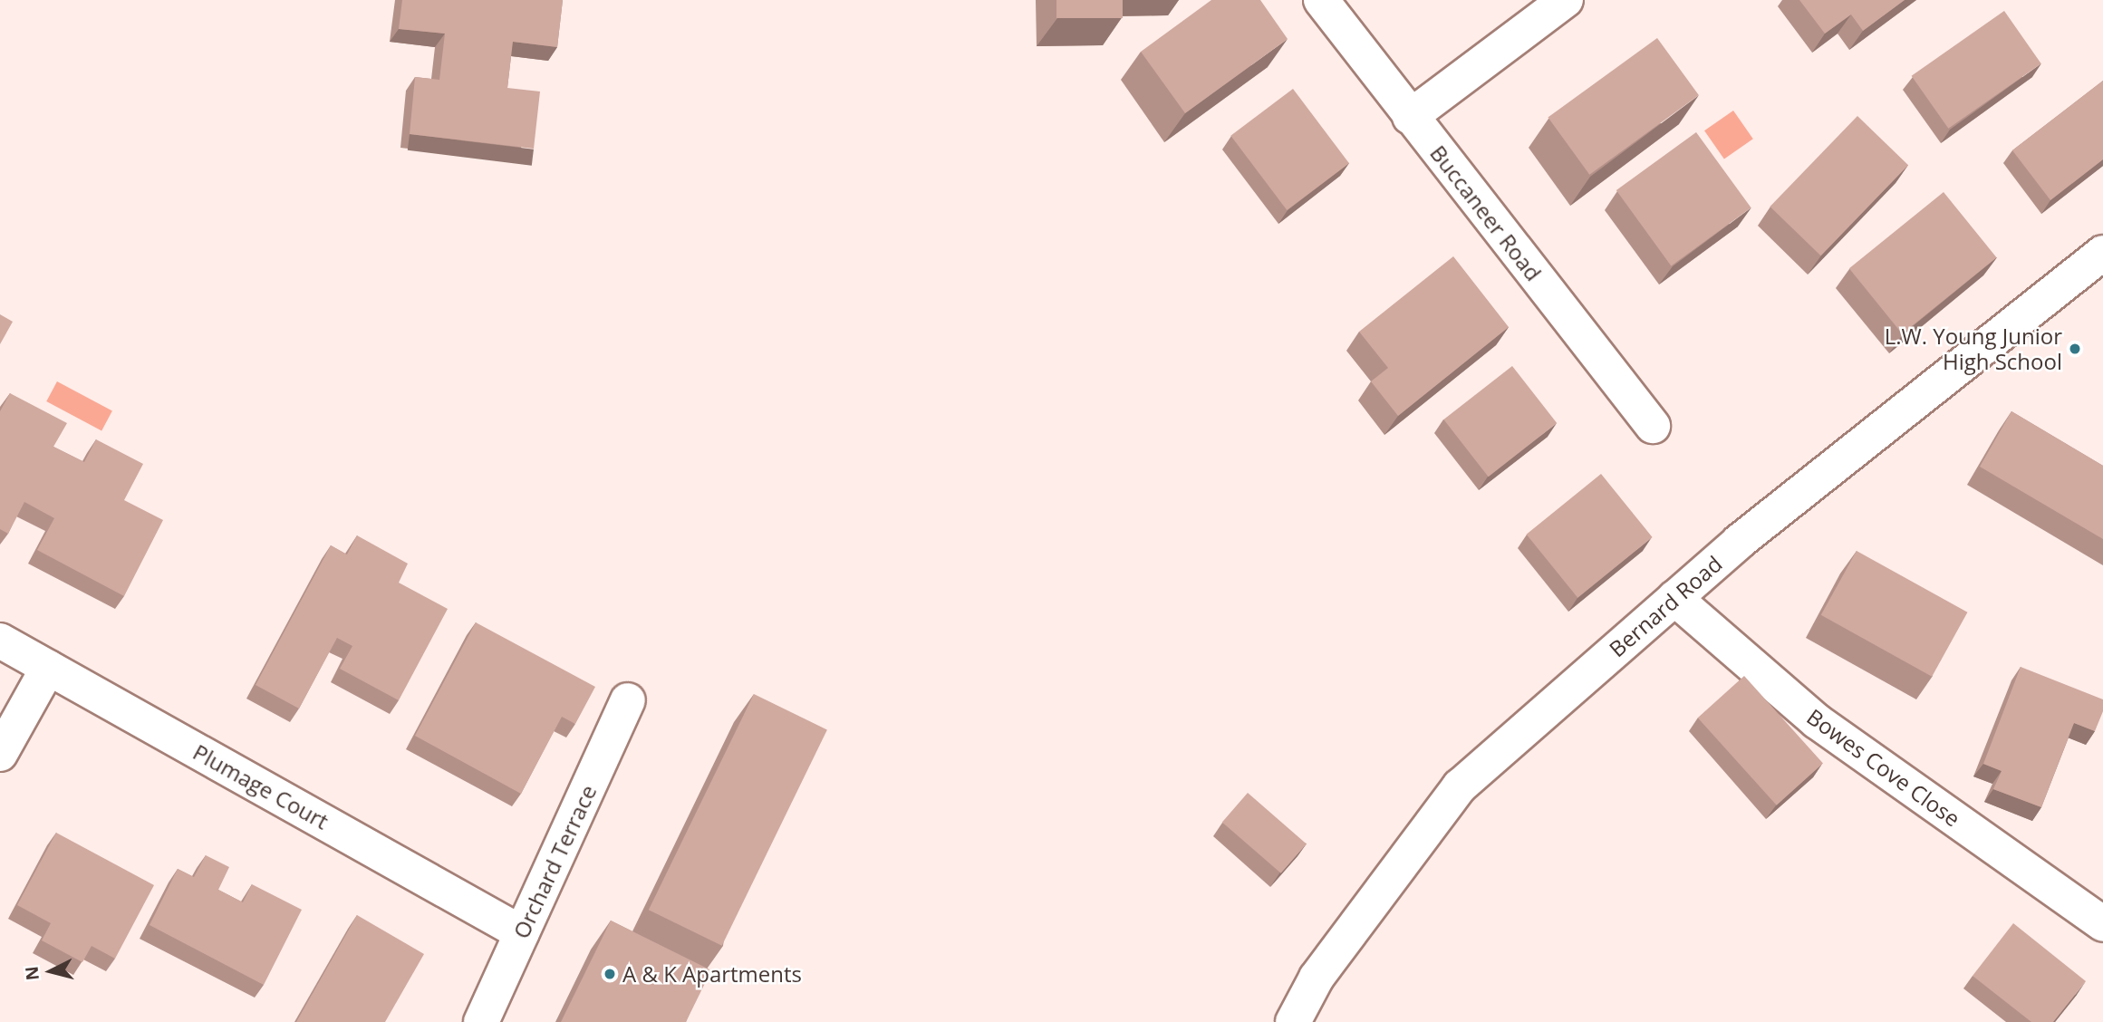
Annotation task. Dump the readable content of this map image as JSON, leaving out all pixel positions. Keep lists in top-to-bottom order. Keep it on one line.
{"streets":{"street":["Buccaneer Road","Bernard Road","Bowes Cove Close","Plumage Court","Orchard Terrace"]},"crossings":[["Bernard Road","Bowes Cove Close"],["Plumage Court","Orchard Terrace"]],"places":["L.W. Young Junior High School","A & K Apartments"],"north":"left"}
